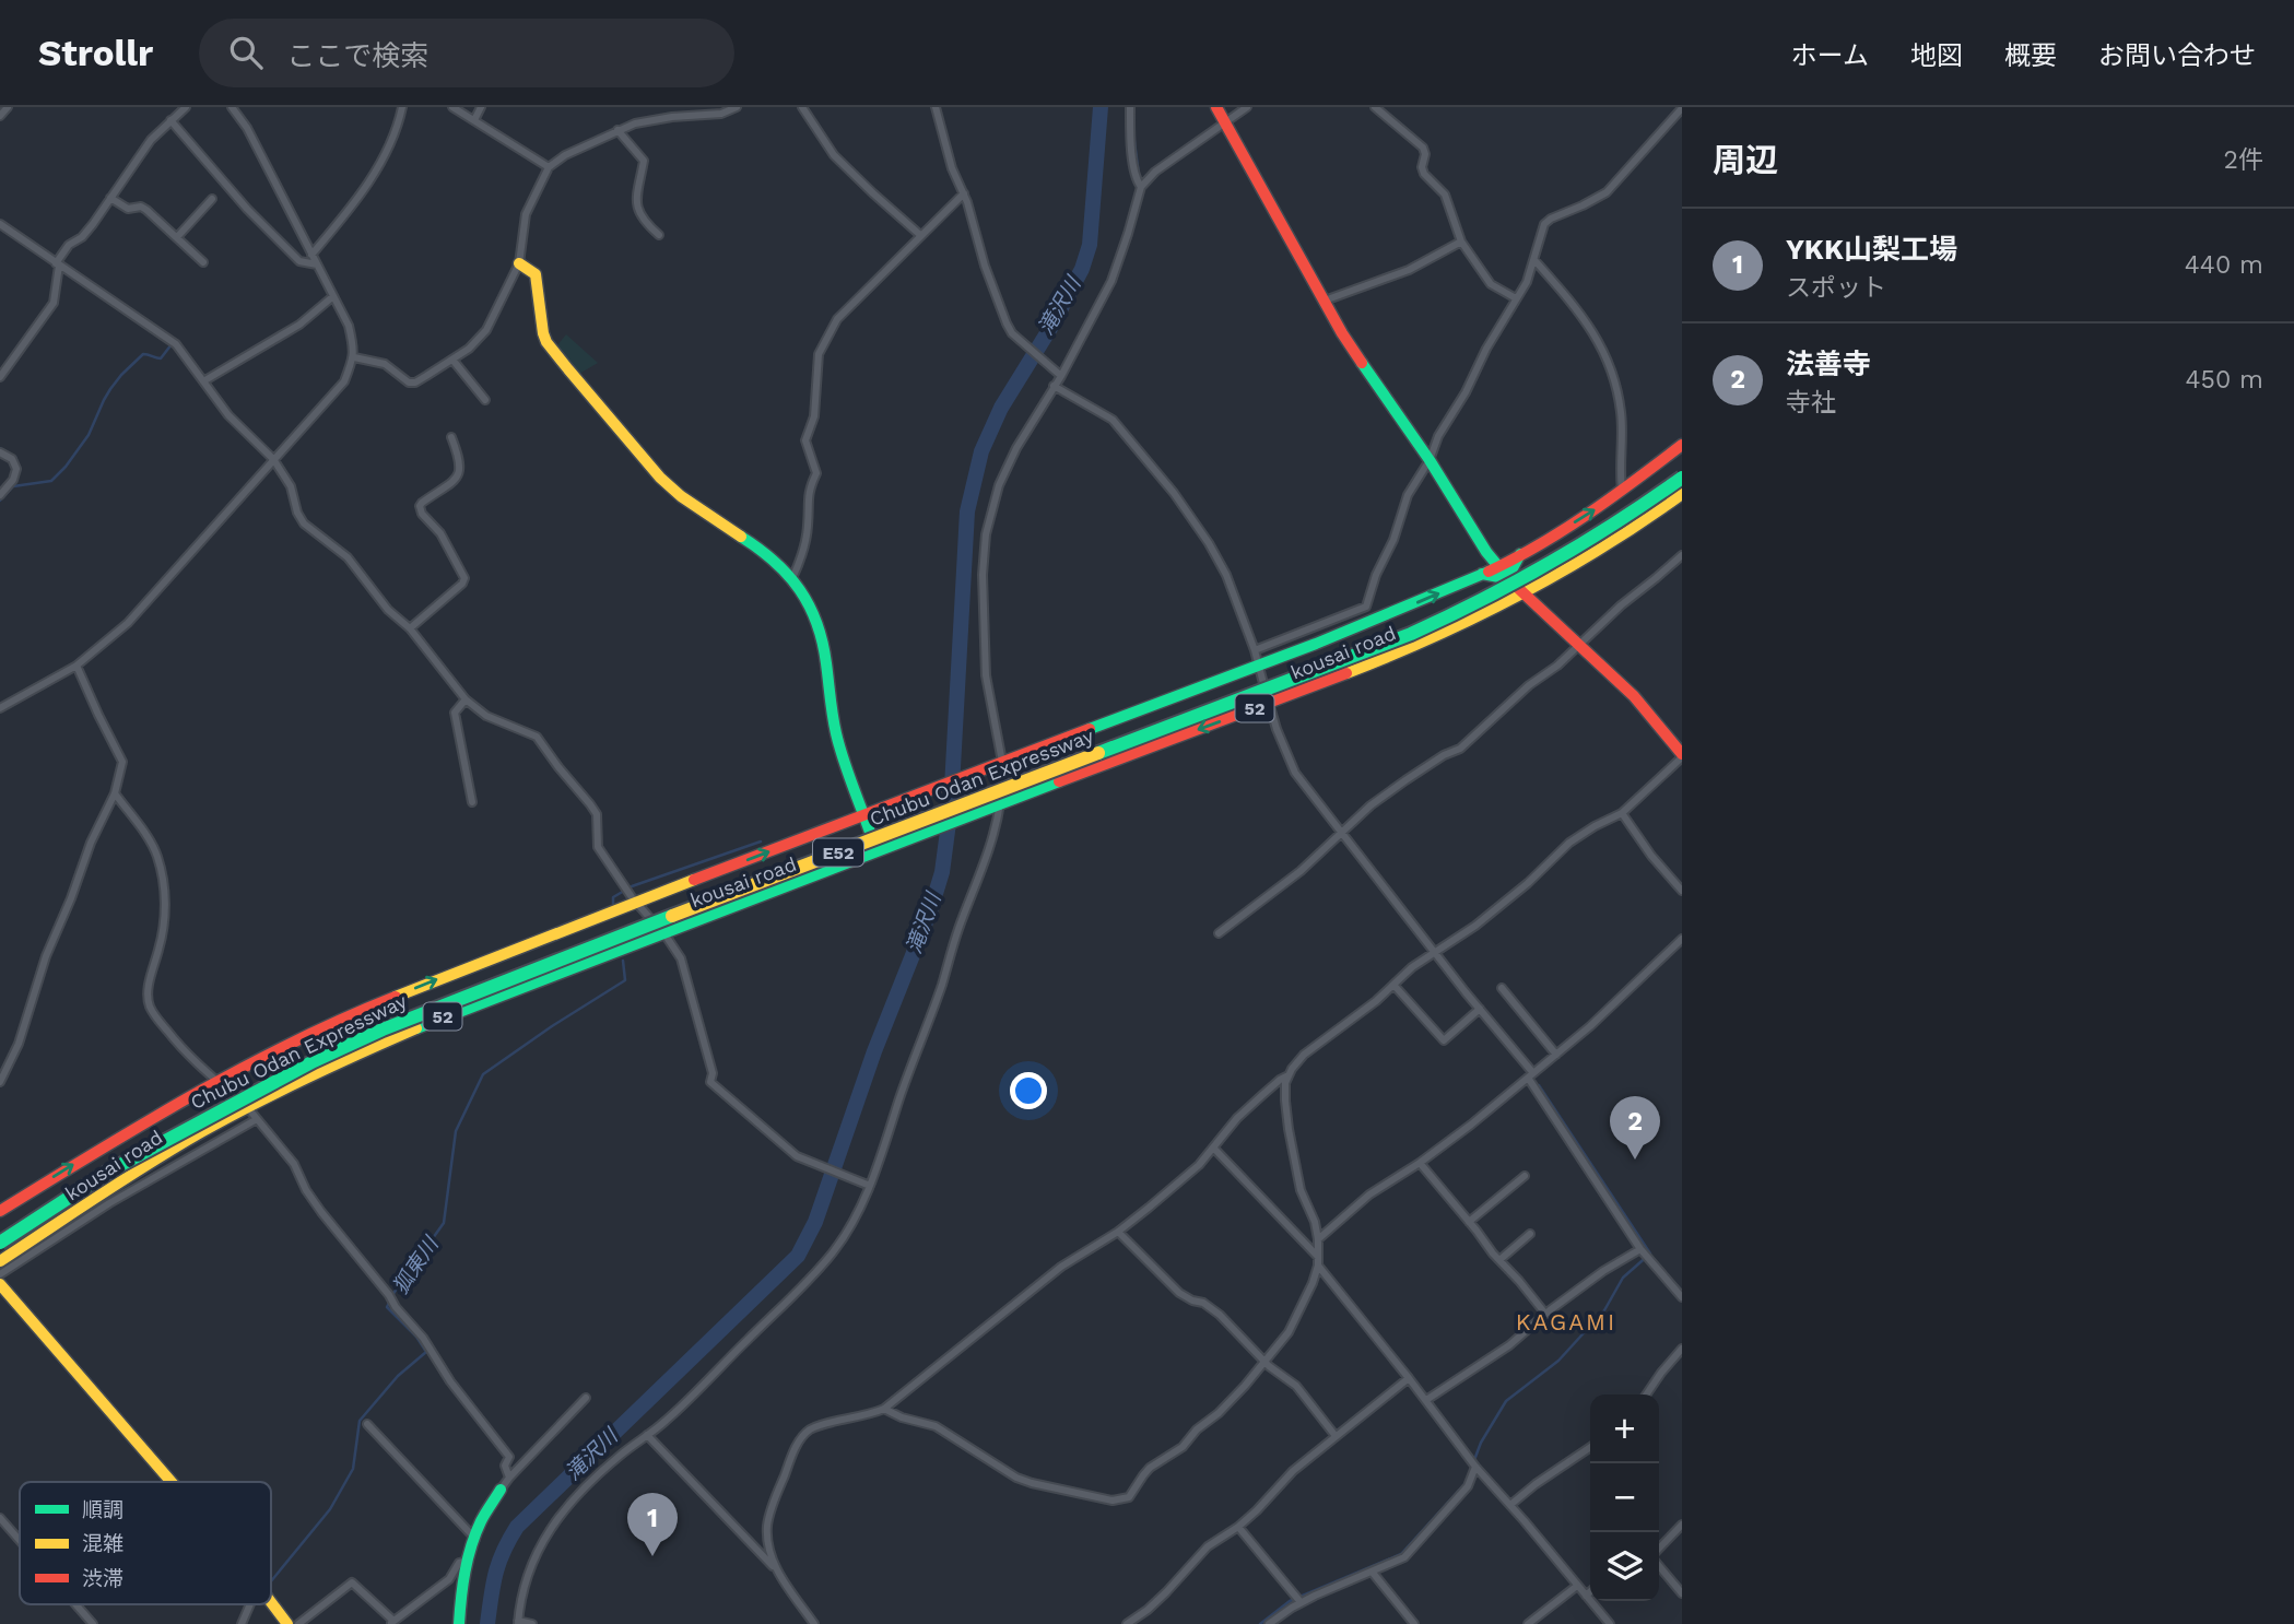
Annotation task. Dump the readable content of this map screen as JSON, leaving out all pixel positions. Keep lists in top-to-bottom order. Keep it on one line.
{"streets":{"main road":["kousai road","52","Chubu Odan Expressway","E52"]},"districts":["KAGAMI"],"water":["滝沢川","狐東川"],"legend":["順調","混雑","渋滞"],"page":{"header":"Strollr","search":"ここで検索","nav":["ホーム","地図","概要","お問い合わせ"],"heading":["周辺","2件"],"list":[{"mark":"1","name":"YKK山梨工場","note":"スポット","value":"440 m"},{"mark":"2","name":"法善寺","note":"寺社","value":"450 m"}],"pins":["2","1"],"map_buttons":["+","−"]}}
